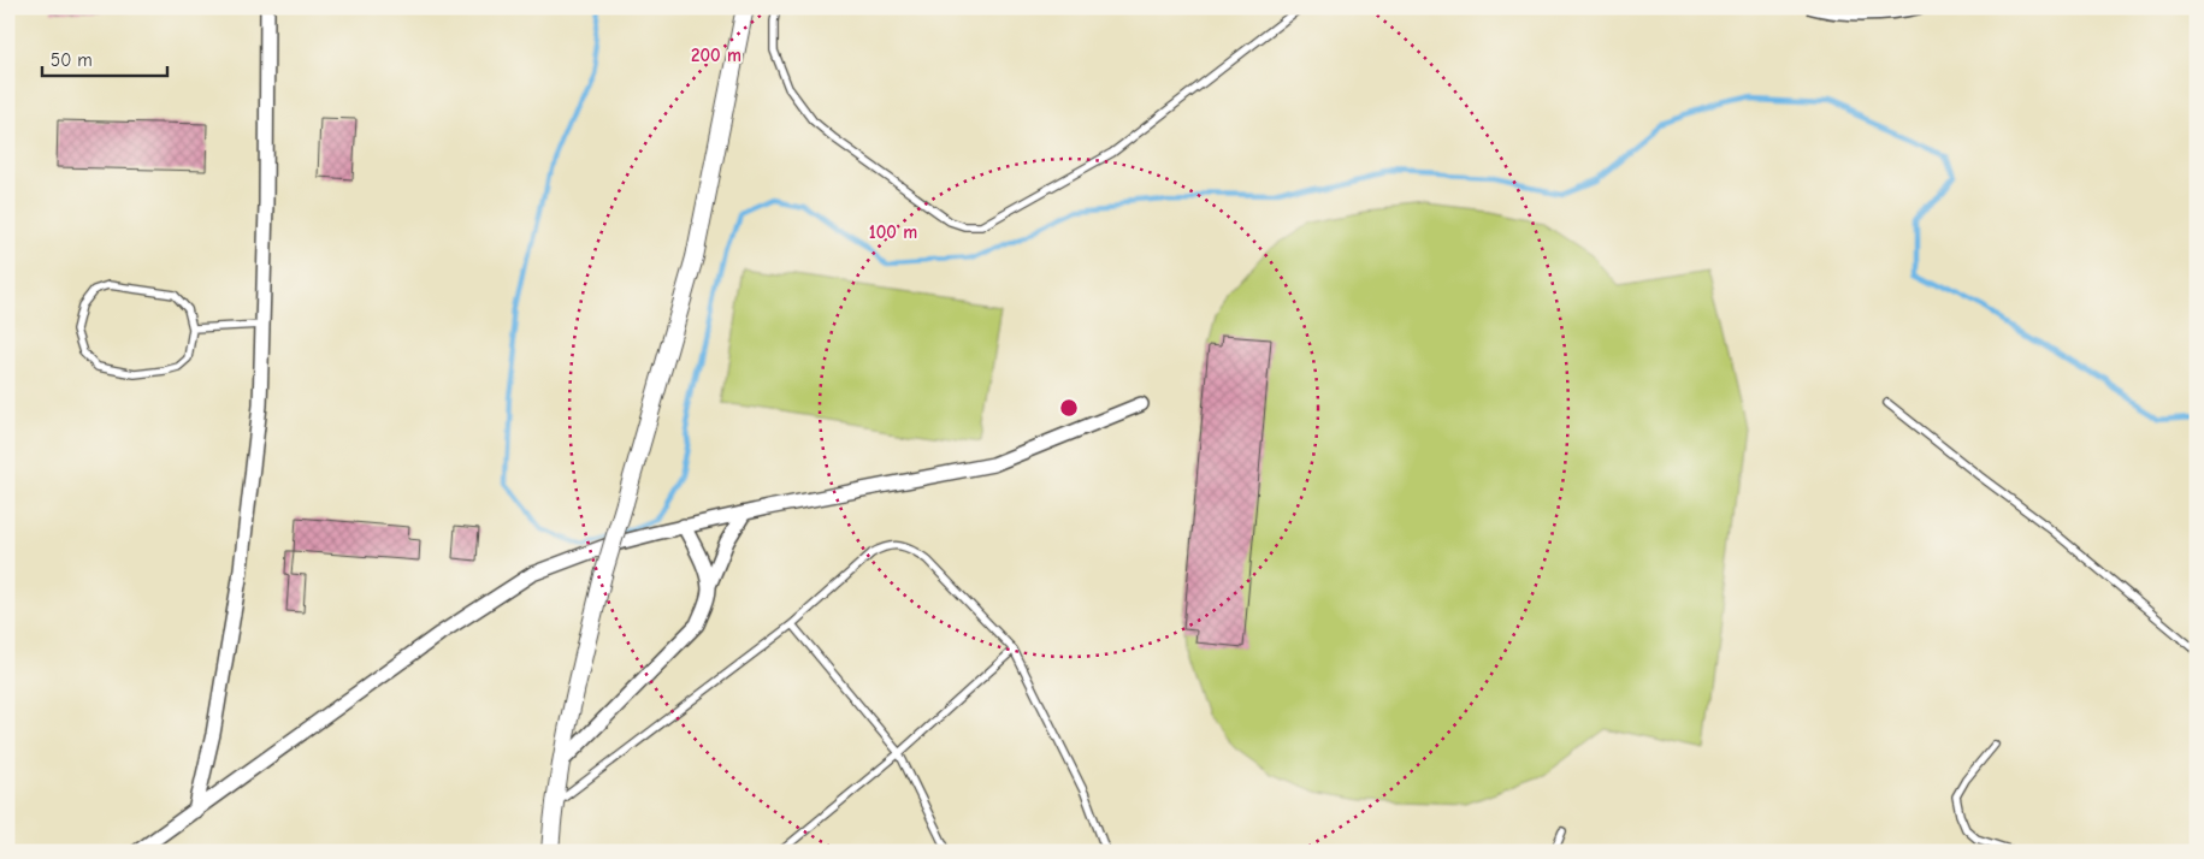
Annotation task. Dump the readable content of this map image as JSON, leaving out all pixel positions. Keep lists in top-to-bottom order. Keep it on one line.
{"scale_bar":"50 m","rings":["200 m","100 m"]}
